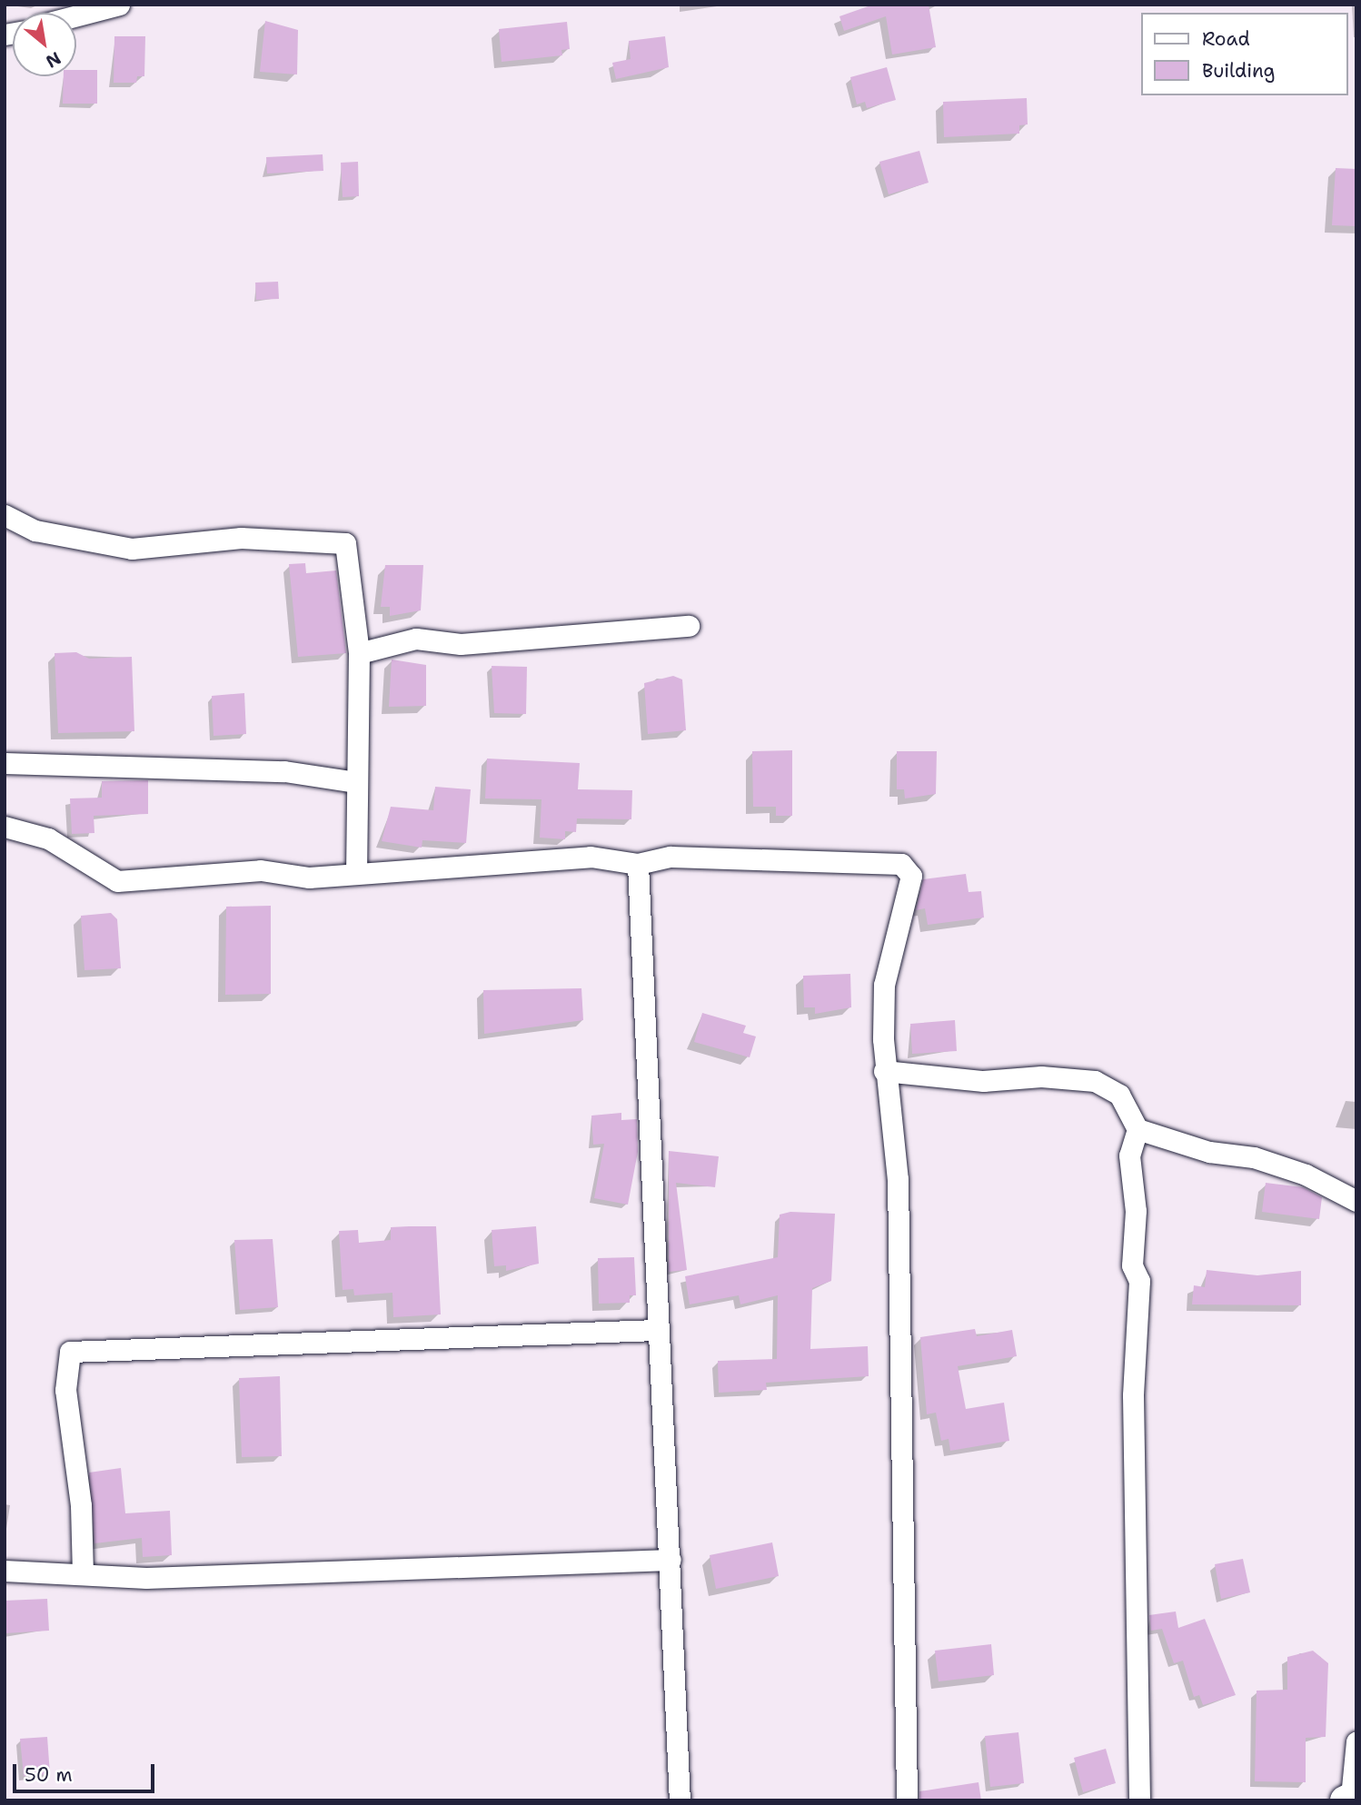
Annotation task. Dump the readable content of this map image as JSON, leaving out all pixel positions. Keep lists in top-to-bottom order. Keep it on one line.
{"legend":["Road","Building"],"scale_bar":"50 m","north":"bottom right"}
